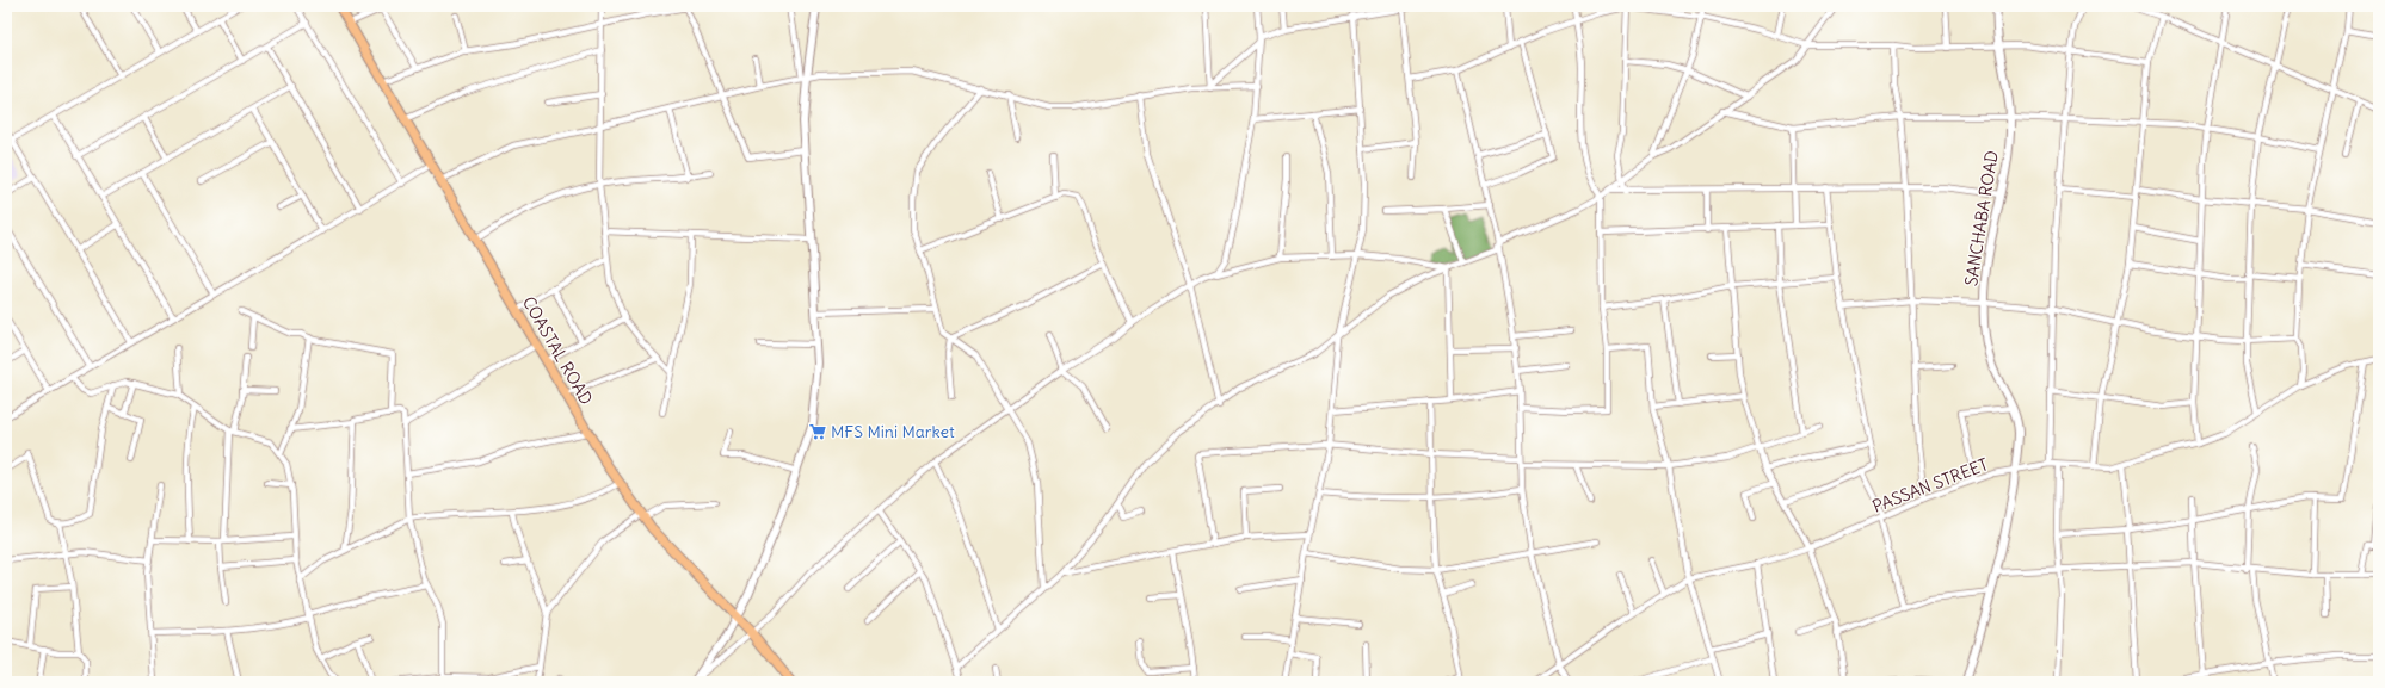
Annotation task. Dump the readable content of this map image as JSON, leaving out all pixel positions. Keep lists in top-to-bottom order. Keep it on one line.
{"streets":{"main road":["COASTAL ROAD"],"street":["SANCHABA ROAD","PASSAN STREET"]},"crossings":[["SANCHABA ROAD","PASSAN STREET"]],"places":{"supermarket":["MFS Mini Market"]}}
